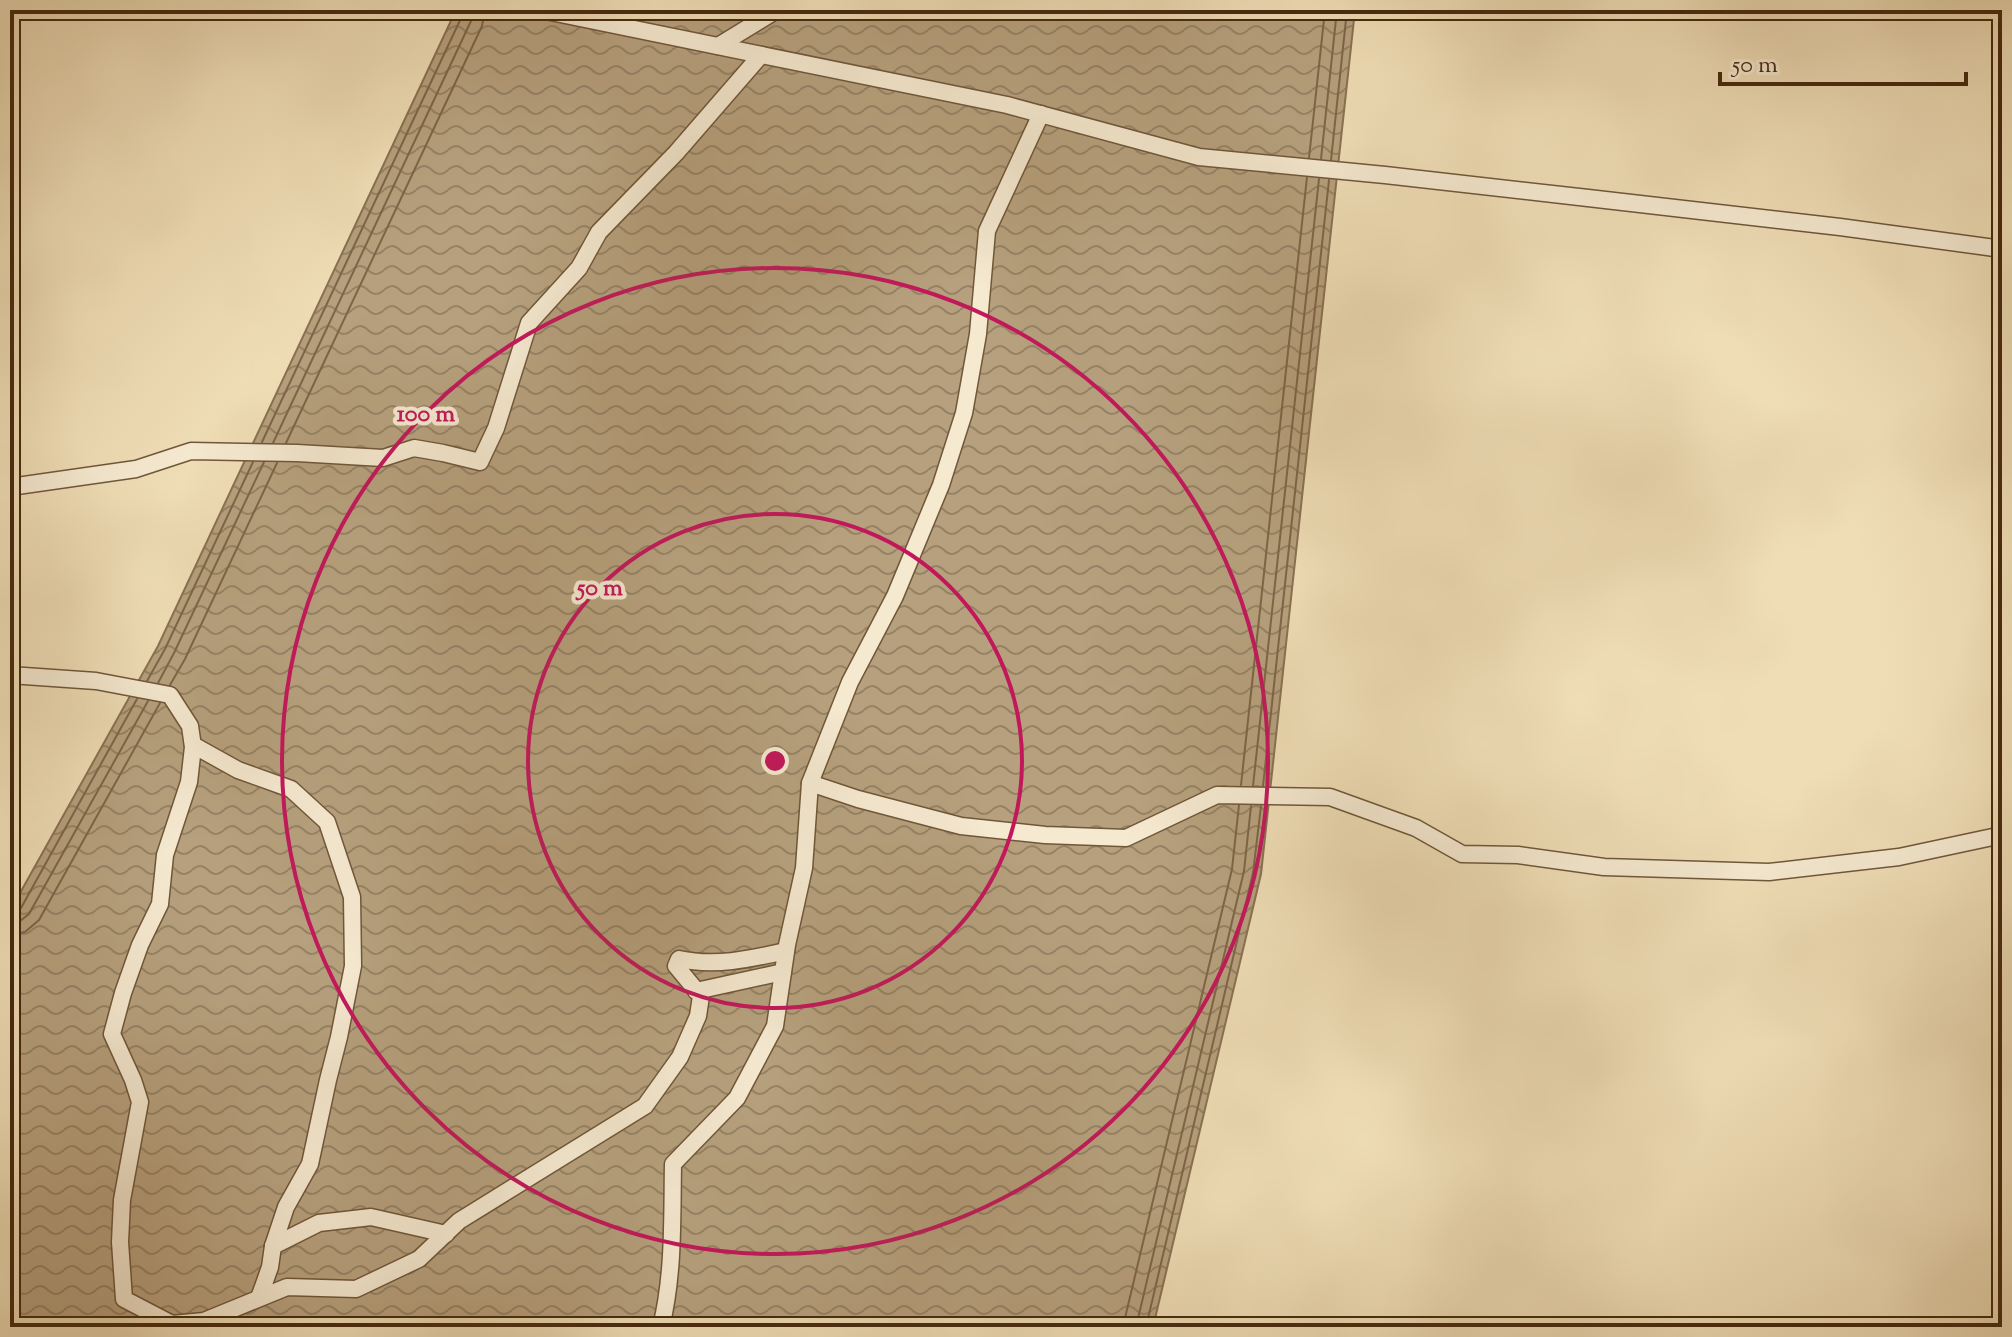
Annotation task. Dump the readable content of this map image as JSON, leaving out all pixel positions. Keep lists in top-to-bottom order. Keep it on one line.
{"scale_bar":"50 m","rings":["100 m","50 m"]}
